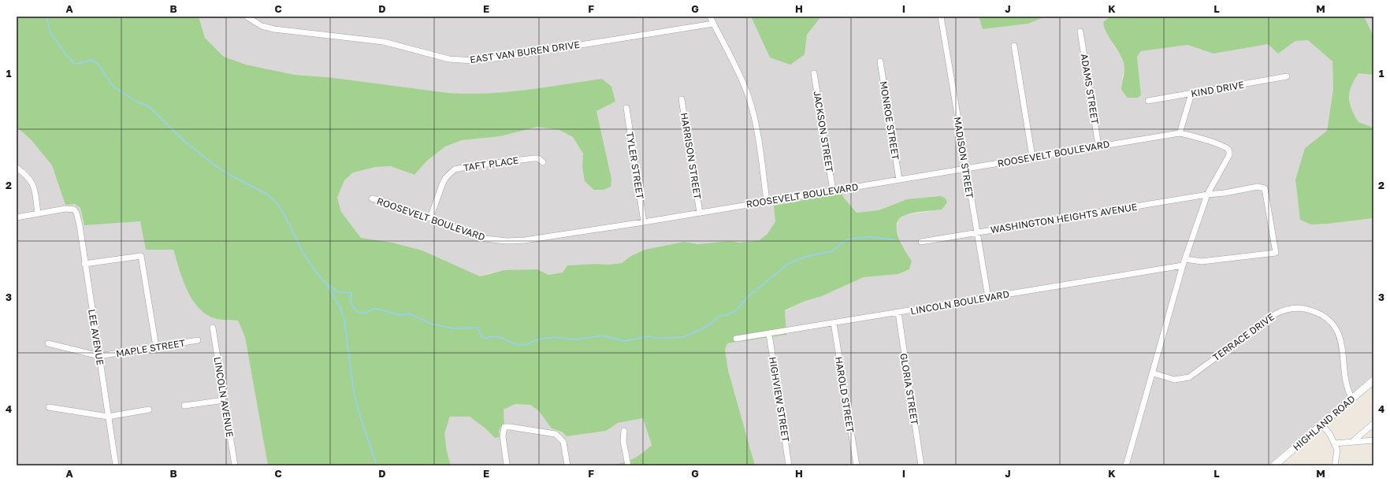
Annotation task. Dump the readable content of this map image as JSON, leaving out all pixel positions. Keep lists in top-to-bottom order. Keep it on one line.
{"streets":{"street":["EAST VAN BUREN DRIVE","ADAMS STREET","KIND DRIVE","MONROE STREET","JACKSON STREET","ROOSEVELT BOULEVARD","HARRISON STREET","MADISON STREET","TAFT PLACE","TYLER STREET","WASHINGTON HEIGHTS AVENUE","LINCOLN BOULEVARD","LEE AVENUE","TERRACE DRIVE","MAPLE STREET","GLORIA STREET","HAROLD STREET","LINCOLN AVENUE","HIGHVIEW STREET","HIGHLAND ROAD"]},"crossings":[["ADAMS STREET","ROOSEVELT BOULEVARD"],["MONROE STREET","ROOSEVELT BOULEVARD"],["JACKSON STREET","ROOSEVELT BOULEVARD"],["ROOSEVELT BOULEVARD","HARRISON STREET"],["ROOSEVELT BOULEVARD","MADISON STREET"],["ROOSEVELT BOULEVARD","TAFT PLACE"],["ROOSEVELT BOULEVARD","TYLER STREET"],["ROOSEVELT BOULEVARD","WASHINGTON HEIGHTS AVENUE"],["MADISON STREET","WASHINGTON HEIGHTS AVENUE"],["MADISON STREET","LINCOLN BOULEVARD"],["LINCOLN BOULEVARD","GLORIA STREET"],["LINCOLN BOULEVARD","HAROLD STREET"],["LINCOLN BOULEVARD","HIGHVIEW STREET"],["LEE AVENUE","MAPLE STREET"],["TERRACE DRIVE","HIGHLAND ROAD"]],"grid":{"columns":["A","B","C","D","E","F","G","H","I","J","K","L","M"],"rows":["1","2","3","4"]}}
